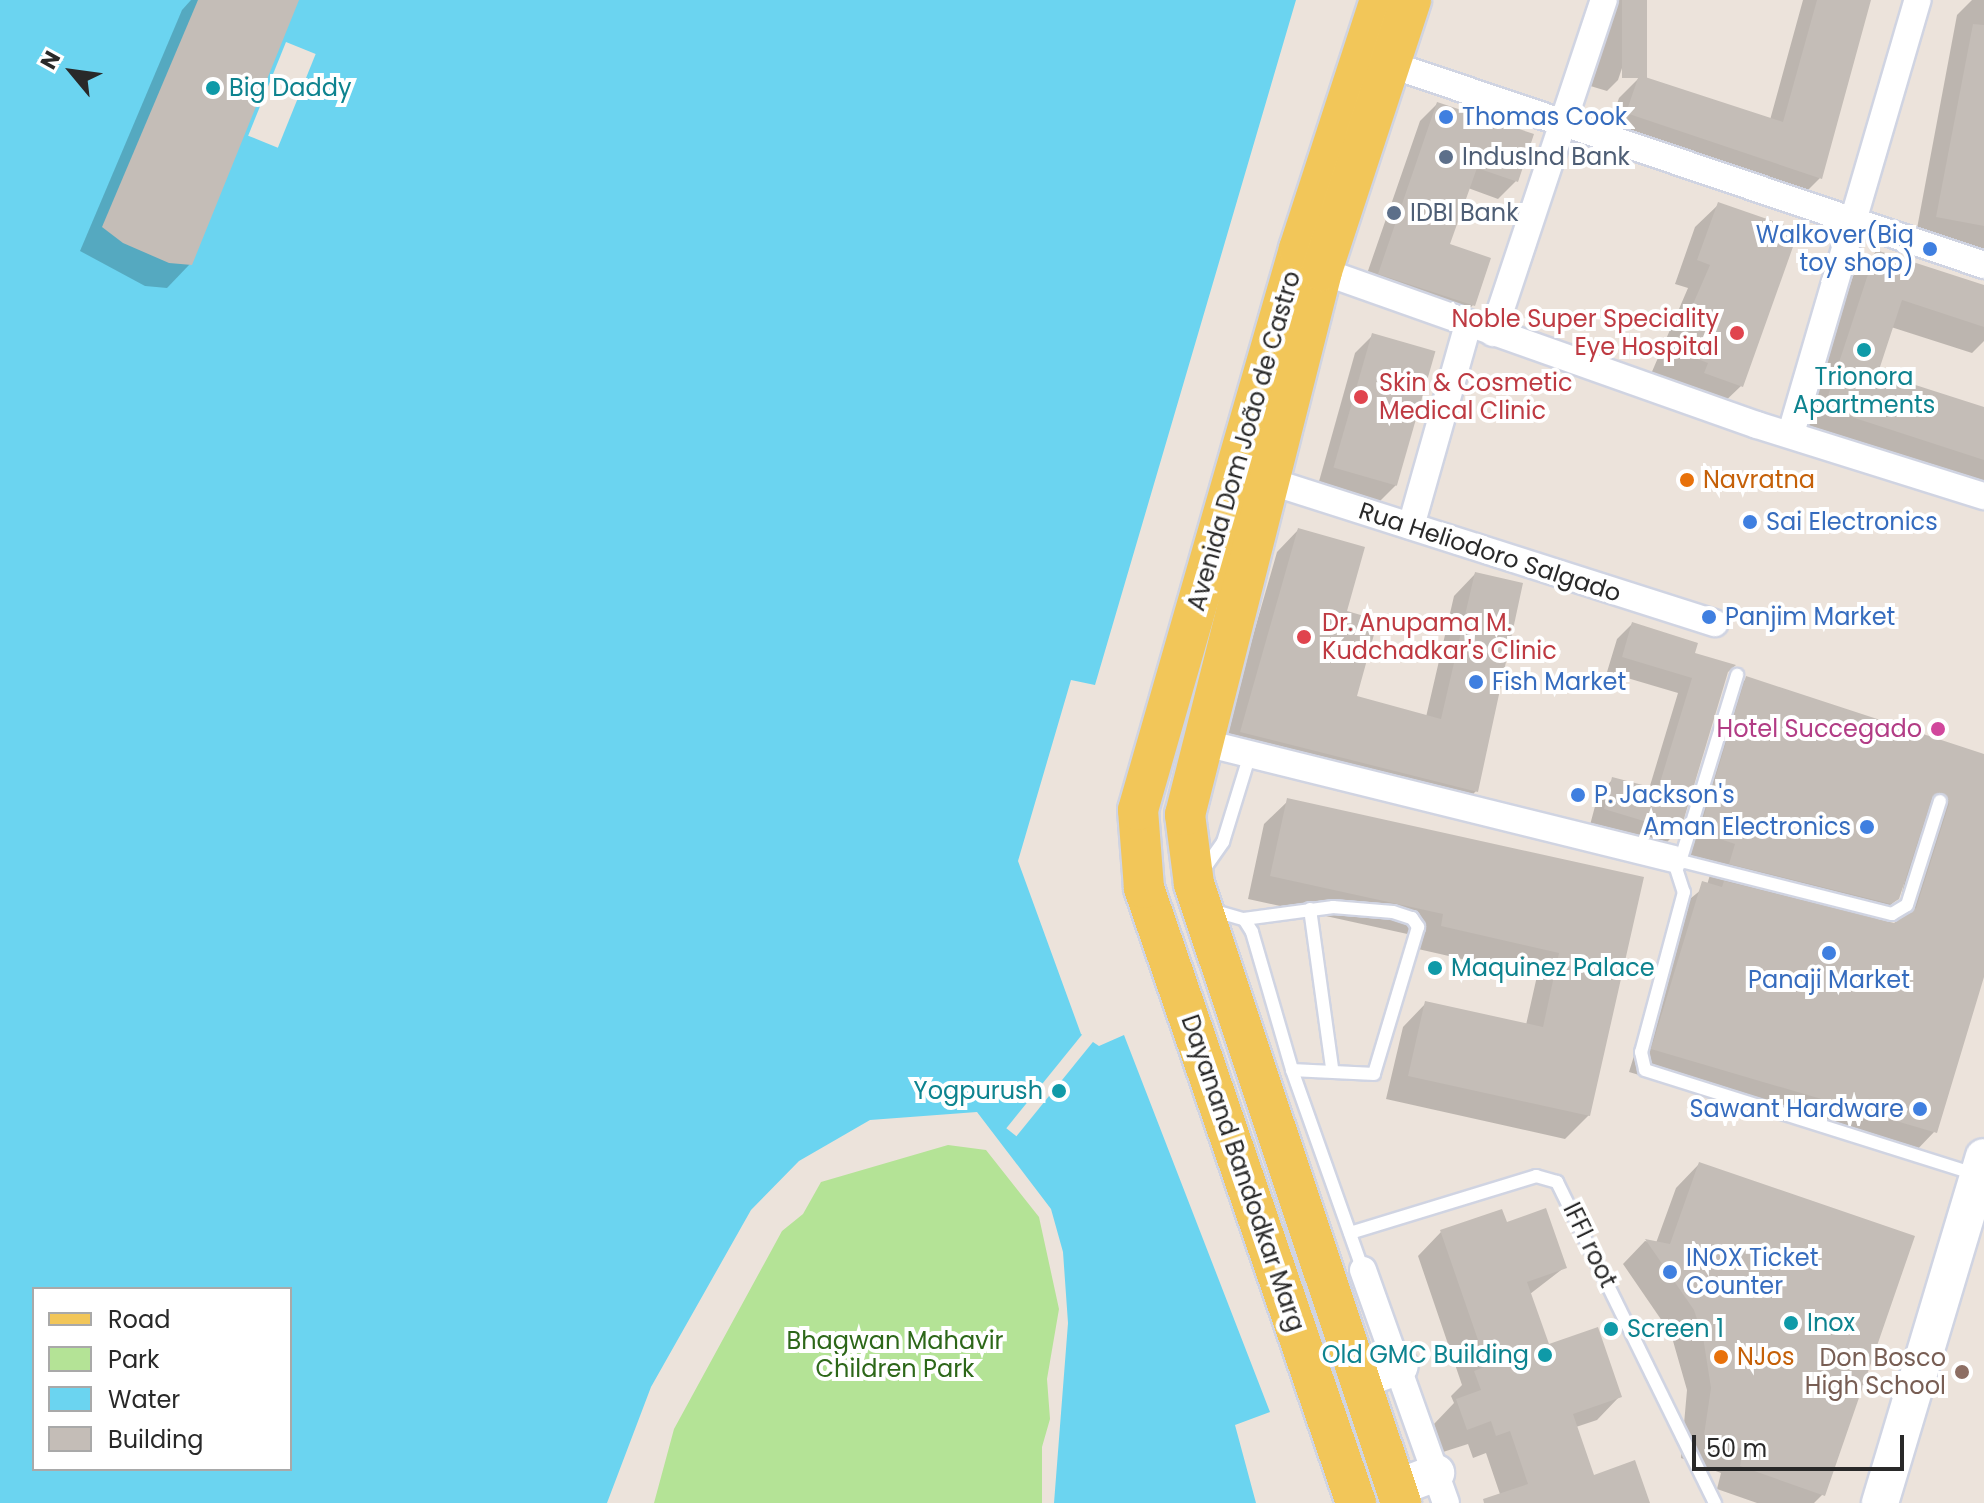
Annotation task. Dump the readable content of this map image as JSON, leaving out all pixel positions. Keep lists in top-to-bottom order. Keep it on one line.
{"streets":{"main road":["Avenida Dom João de Castro","Dayanand Bandodkar Marg"],"street":["Rua Heliodoro Salgado"],"lane":["IFFI root"]},"crossings":[["Avenida Dom João de Castro","Rua Heliodoro Salgado"],["Avenida Dom João de Castro","Dayanand Bandodkar Marg"]],"parks":["Bhagwan Mahavir Children Park"],"places":["Big Daddy","Thomas Cook","IndusInd Bank","IDBI Bank","Walkover(Big toy shop)","Noble Super Speciality Eye Hospital","Trionora Apartments","Skin & Cosmetic Medical Clinic","Navratna","Sai Electronics","Panjim Market","Dr. Anupama M. Kudchadkar's Clinic","Fish Market","Hotel Succegado","P. Jackson's","Aman Electronics","Panaji Market","Maquinez Palace","Yogpurush","Sawant Hardware","INOX Ticket Counter","Inox","Screen 1","Old GMC Building","NJos","Don Bosco High School"],"legend":["Road","Park","Water","Building"],"scale_bar":"50 m","north":"top left"}
